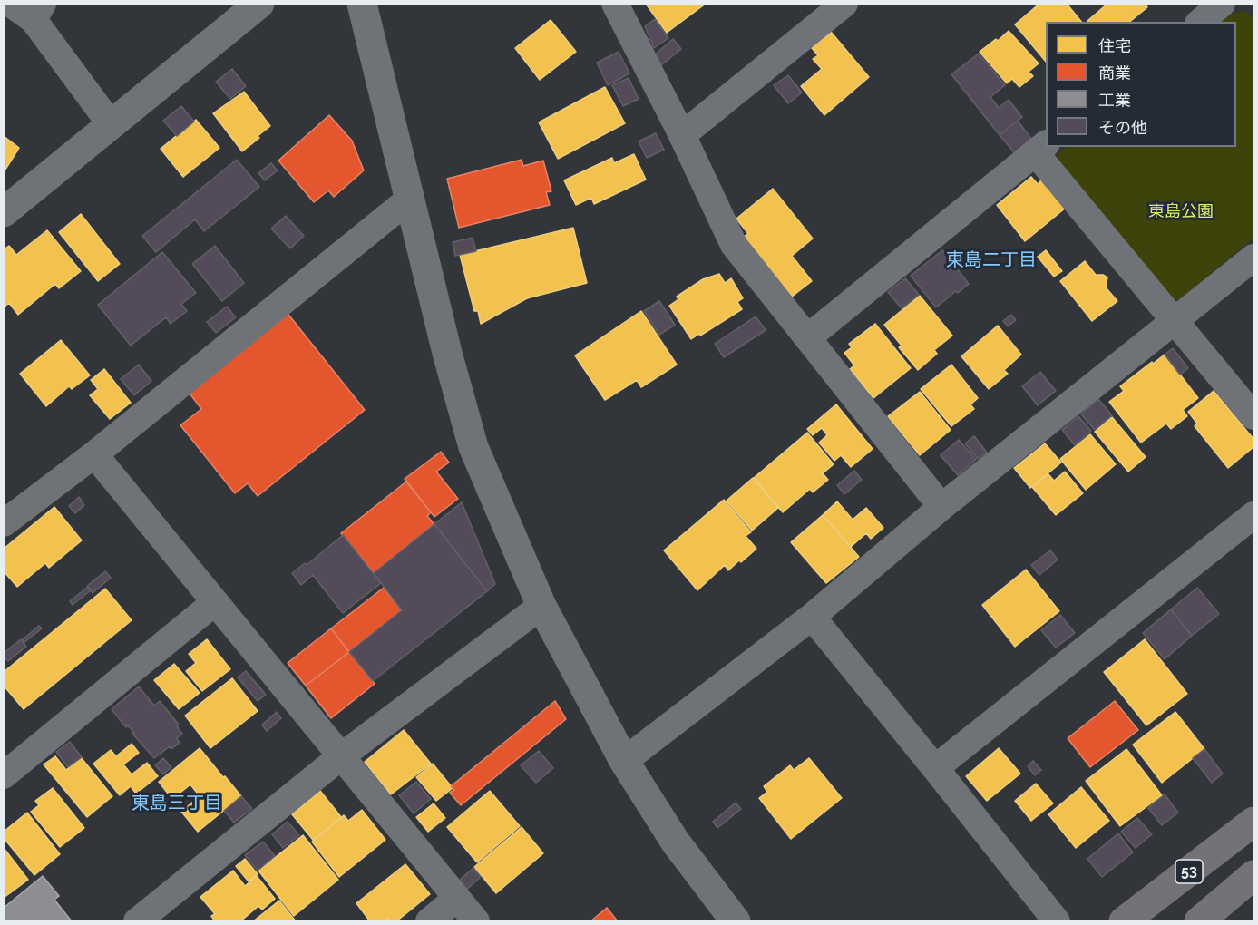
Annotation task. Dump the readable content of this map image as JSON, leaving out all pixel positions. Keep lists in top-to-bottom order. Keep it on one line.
{"streets":{"main road":["53"]},"districts":["東島二丁目","東島三丁目"],"parks":["東島公園"],"legend":["住宅","商業","工業","その他"]}
